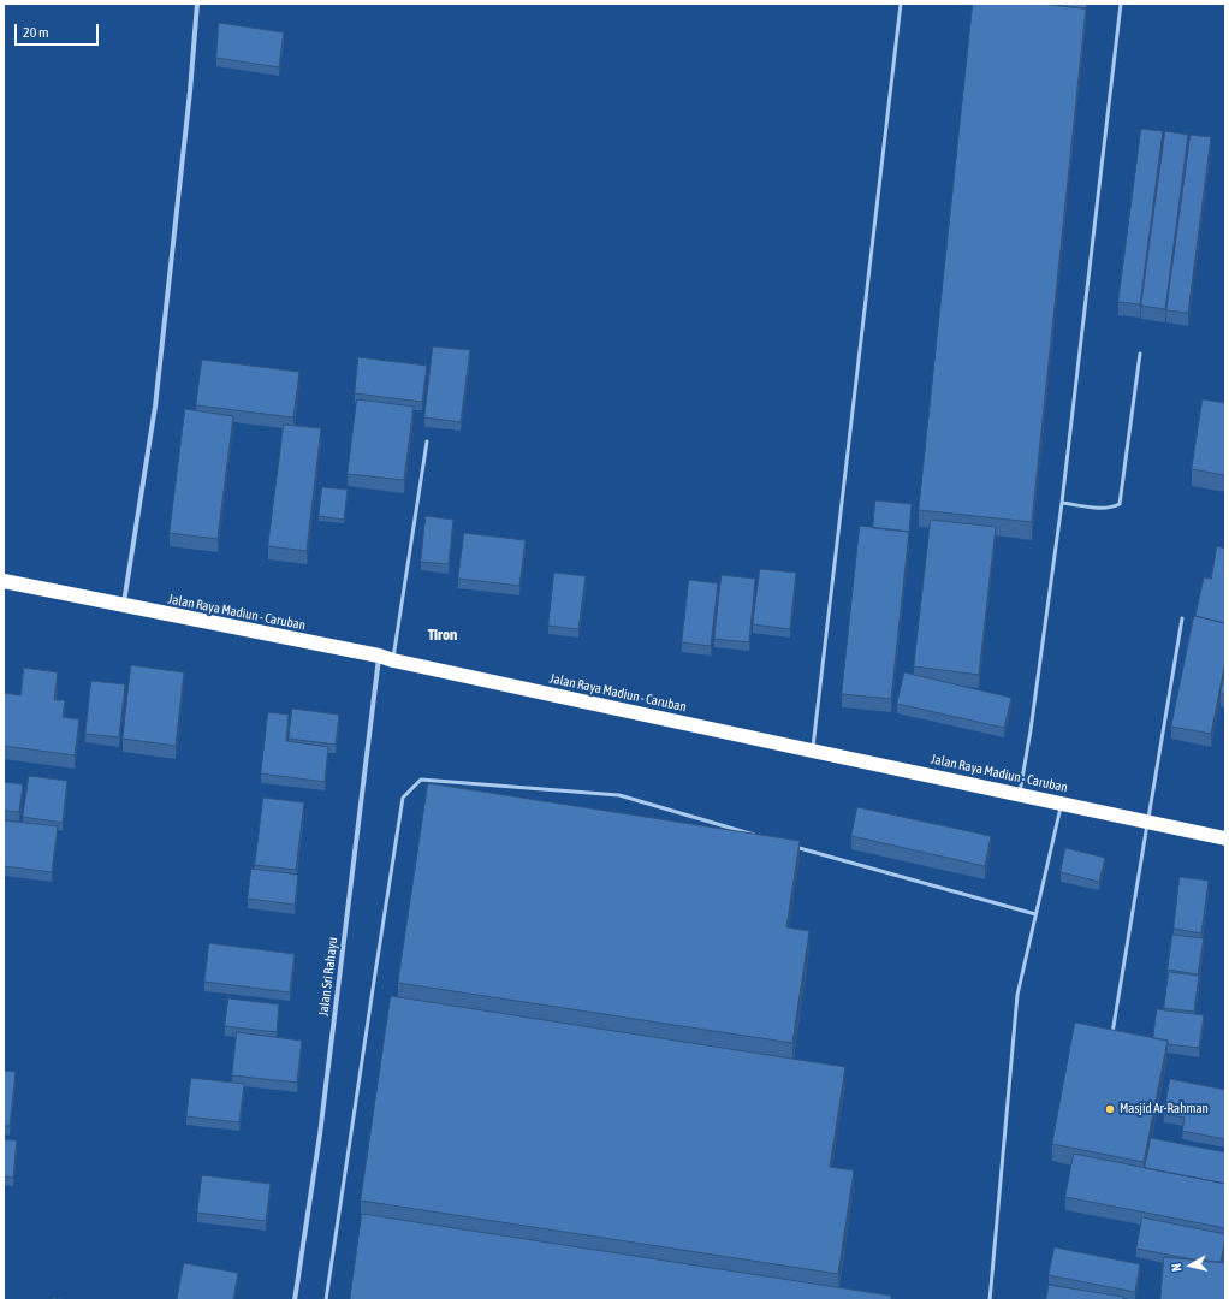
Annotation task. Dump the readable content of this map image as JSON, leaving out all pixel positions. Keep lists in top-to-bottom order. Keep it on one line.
{"streets":{"highway":["Jalan Raya Madiun - Caruban"],"street":["Jalan Sri Rahayu"]},"crossings":[["Jalan Raya Madiun - Caruban","Jalan Sri Rahayu"]],"districts":["Tiron"],"places":["Masjid Ar-Rahman"],"scale_bar":"20 m","north":"left"}
